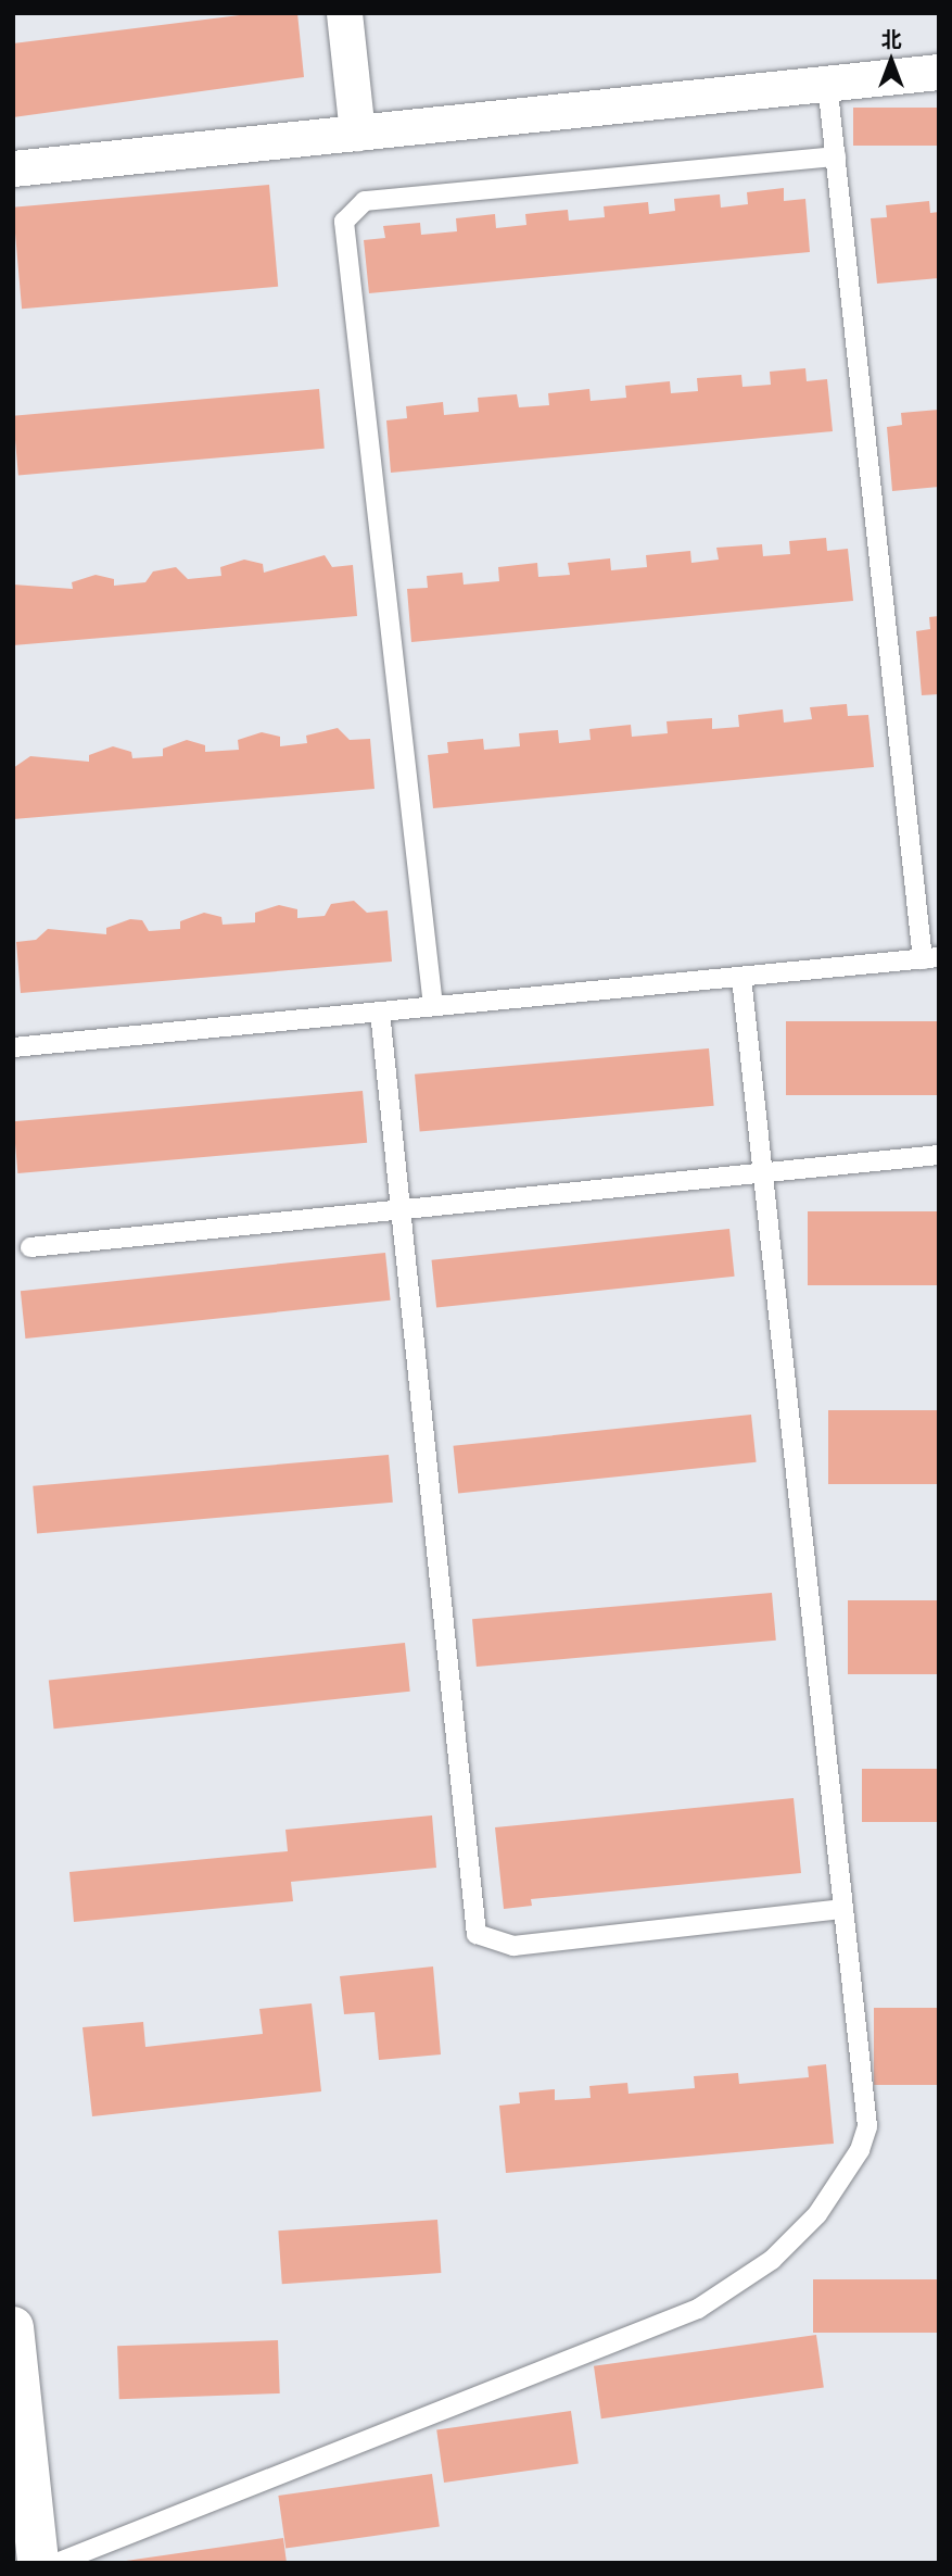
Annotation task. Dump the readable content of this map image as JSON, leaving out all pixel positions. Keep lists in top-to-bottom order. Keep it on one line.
{"north":"top"}
